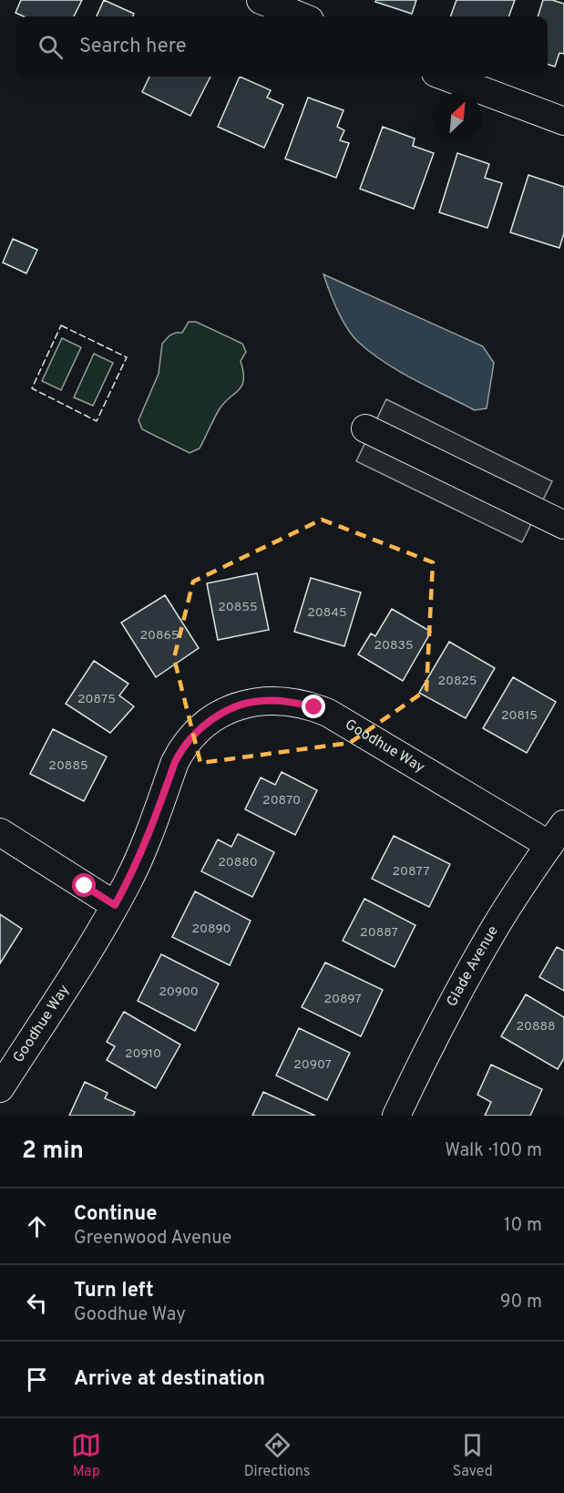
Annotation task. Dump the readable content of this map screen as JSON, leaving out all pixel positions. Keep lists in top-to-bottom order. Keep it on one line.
{"streets":{"street":["Goodhue Way","Glade Avenue"]},"crossings":[["Goodhue Way","Glade Avenue"]],"house_numbers":["20855","20845","20865","20835","20825","20875","20815","20885","20870","20880","20877","20890","20887","20900","20897","20888","20910","20907"],"north":"top right","page":{"search":"Search here","heading":["2 min","Walk · 100 m"],"list":[["Continue","Greenwood Avenue","10 m"],["Turn left","Goodhue Way","90 m"],"Arrive at destination"],"nav":["Map","Directions","Saved"]}}
